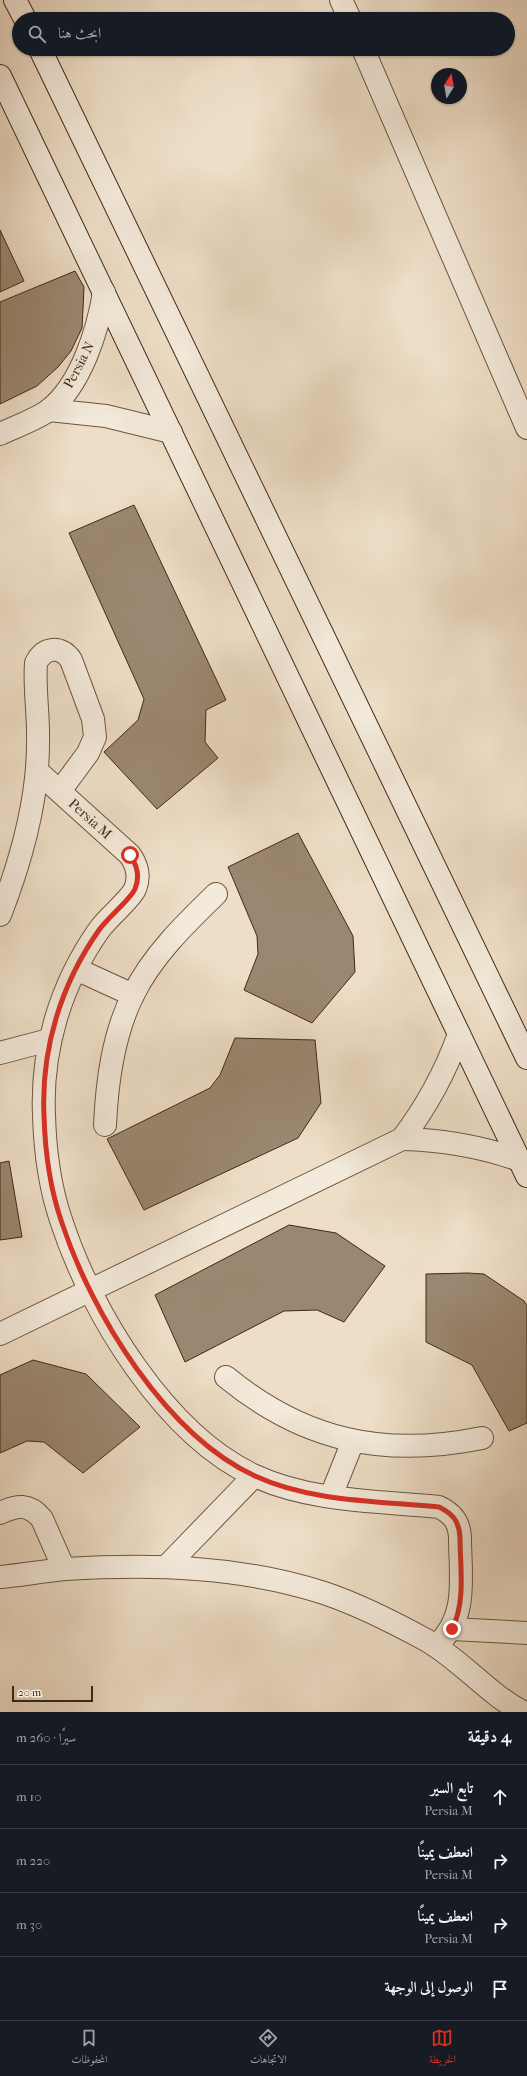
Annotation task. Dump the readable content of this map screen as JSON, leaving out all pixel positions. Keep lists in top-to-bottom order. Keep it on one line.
{"streets":{"street":["Persia N","Persia M"]},"scale_bar":"20 m","north":"top","page":{"search":"ابحث هنا","scale":"20 m","heading":["4 دقيقة","سيرًا · 260 m"],"list":[["تابع السير","Persia M","10 m"],["انعطف يمينًا","Persia M","220 m"],["انعطف يمينًا","Persia M","30 m"],"الوصول إلى الوجهة"],"nav":["الخريطة","الاتجاهات","المحفوظات"]}}
